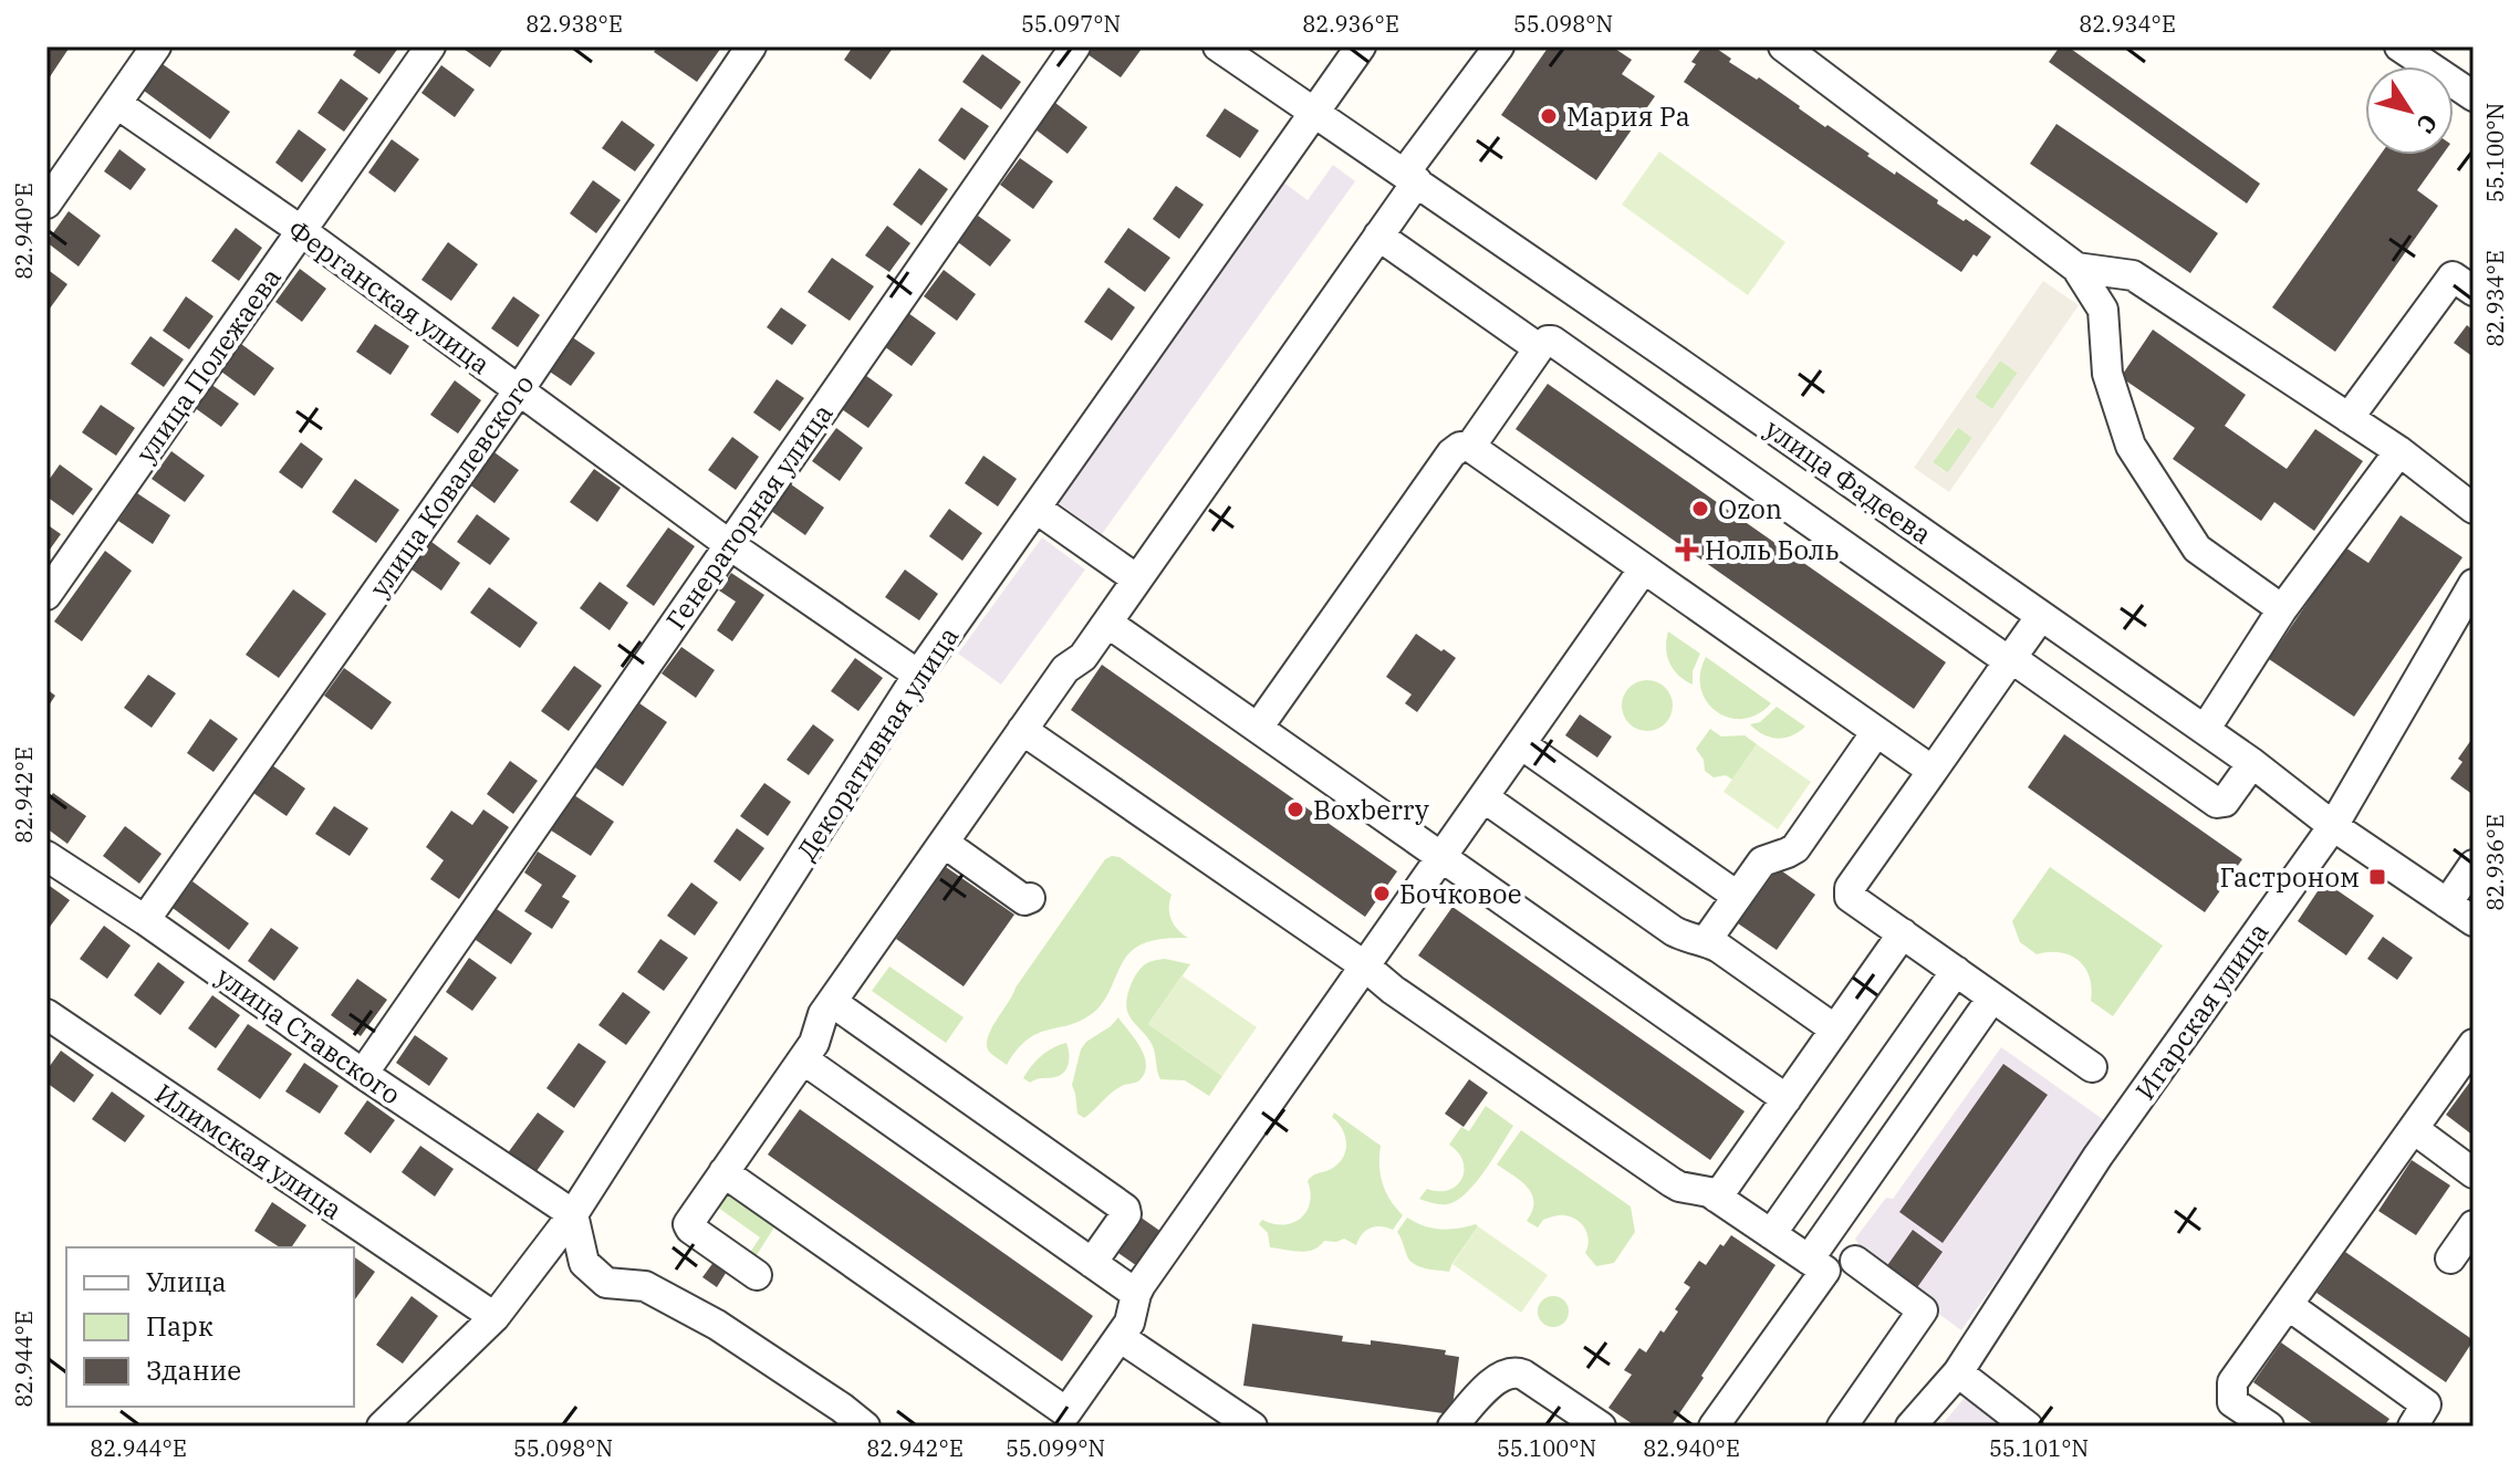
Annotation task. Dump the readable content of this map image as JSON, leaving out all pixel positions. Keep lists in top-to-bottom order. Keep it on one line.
{"streets":{"street":["Ферганская улица","улица Полежаева","улица Фадеева","улица Ковалевского","Генераторная улица","Декоративная улица","Игарская улица","улица Ставского","Илимская улица"]},"crossings":[["Ферганская улица","улица Полежаева"],["Ферганская улица","улица Ковалевского"],["Ферганская улица","Генераторная улица"],["Ферганская улица","Декоративная улица"],["улица Фадеева","Декоративная улица"],["улица Фадеева","Игарская улица"],["улица Ковалевского","улица Ставского"],["Генераторная улица","улица Ставского"],["Декоративная улица","улица Ставского"],["Декоративная улица","Илимская улица"]],"places":{"other":["Мария Ра","Ozon","Boxberry","Бочковое"],"health":["Ноль Боль"],"transit":["Гастроном"]},"legend":["Улица","Парк","Здание"],"north":"bottom right","coordinates":["82.938°E","55.097°N","82.936°E","55.098°N","82.934°E","55.100°N","82.940°E","82.942°E","82.944°E","55.099°N","55.101°N"]}
